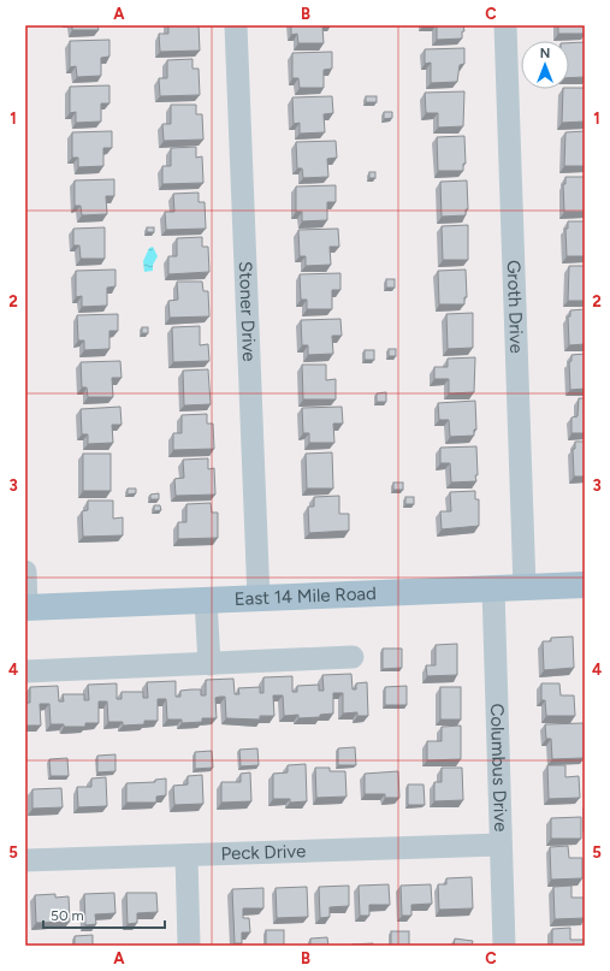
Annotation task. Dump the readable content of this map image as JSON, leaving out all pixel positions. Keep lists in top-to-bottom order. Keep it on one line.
{"streets":{"main road":["East 14 Mile Road"],"street":["Groth Drive","Stoner Drive","Columbus Drive","Peck Drive"]},"crossings":[["Groth Drive","East 14 Mile Road"],["Stoner Drive","East 14 Mile Road"],["East 14 Mile Road","Columbus Drive"],["Columbus Drive","Peck Drive"]],"scale_bar":"50 m","north":"top","grid":{"columns":["A","B","C"],"rows":["1","2","3","4","5"]}}
